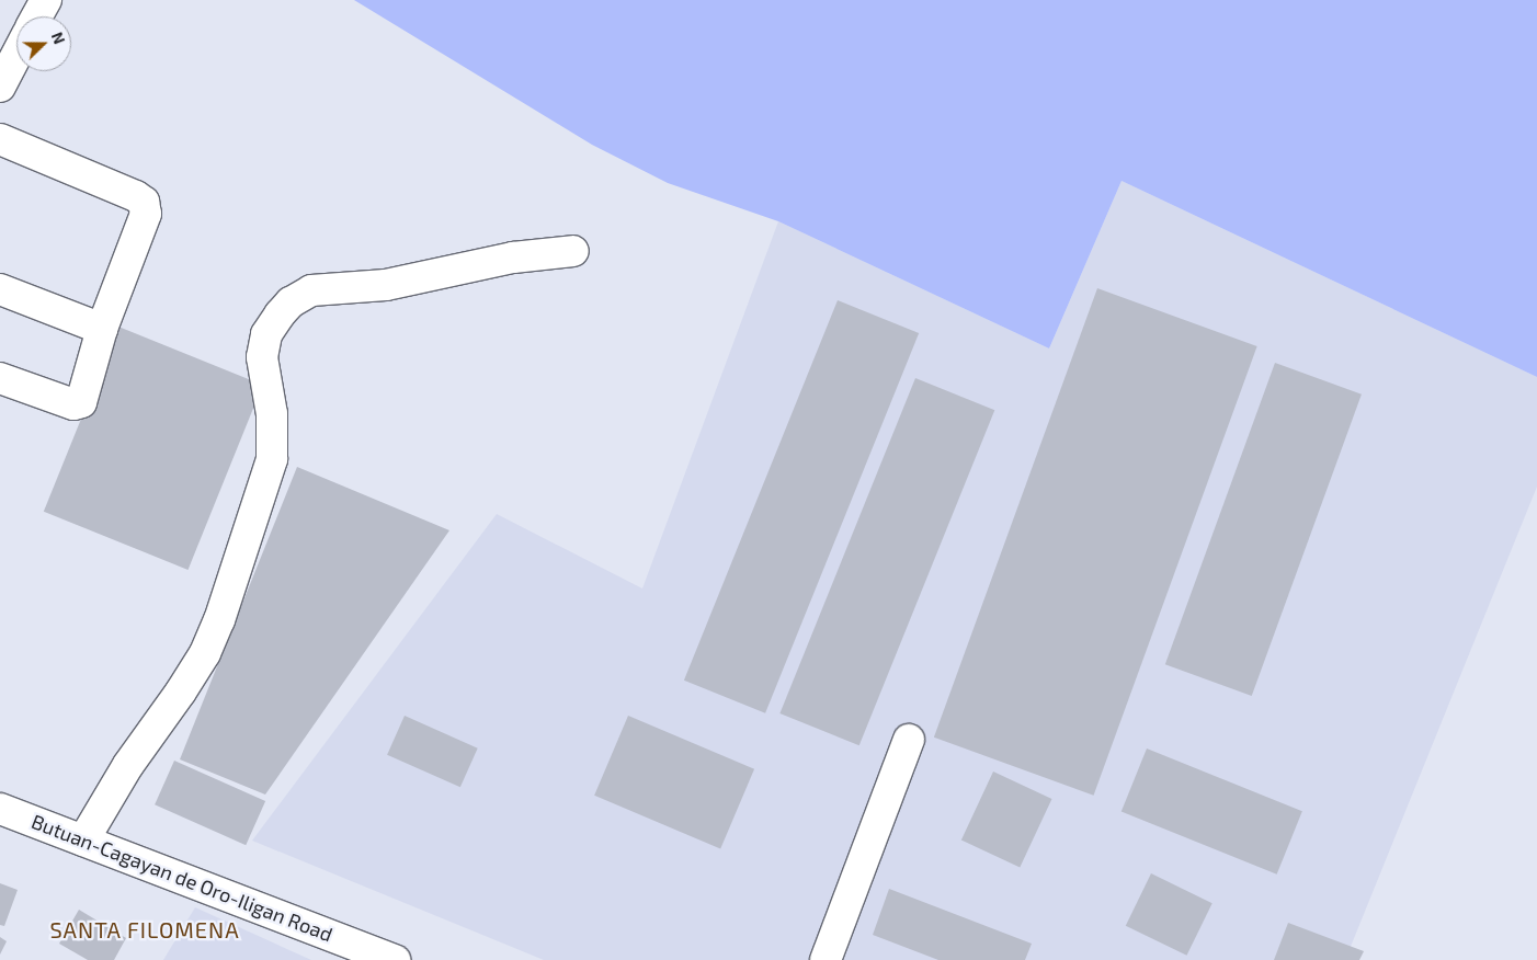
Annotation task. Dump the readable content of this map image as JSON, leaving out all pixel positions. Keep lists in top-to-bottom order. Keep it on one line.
{"streets":{"main road":["Butuan-Cagayan de Oro-Iligan Road"]},"districts":["SANTA FILOMENA"],"north":"right"}
